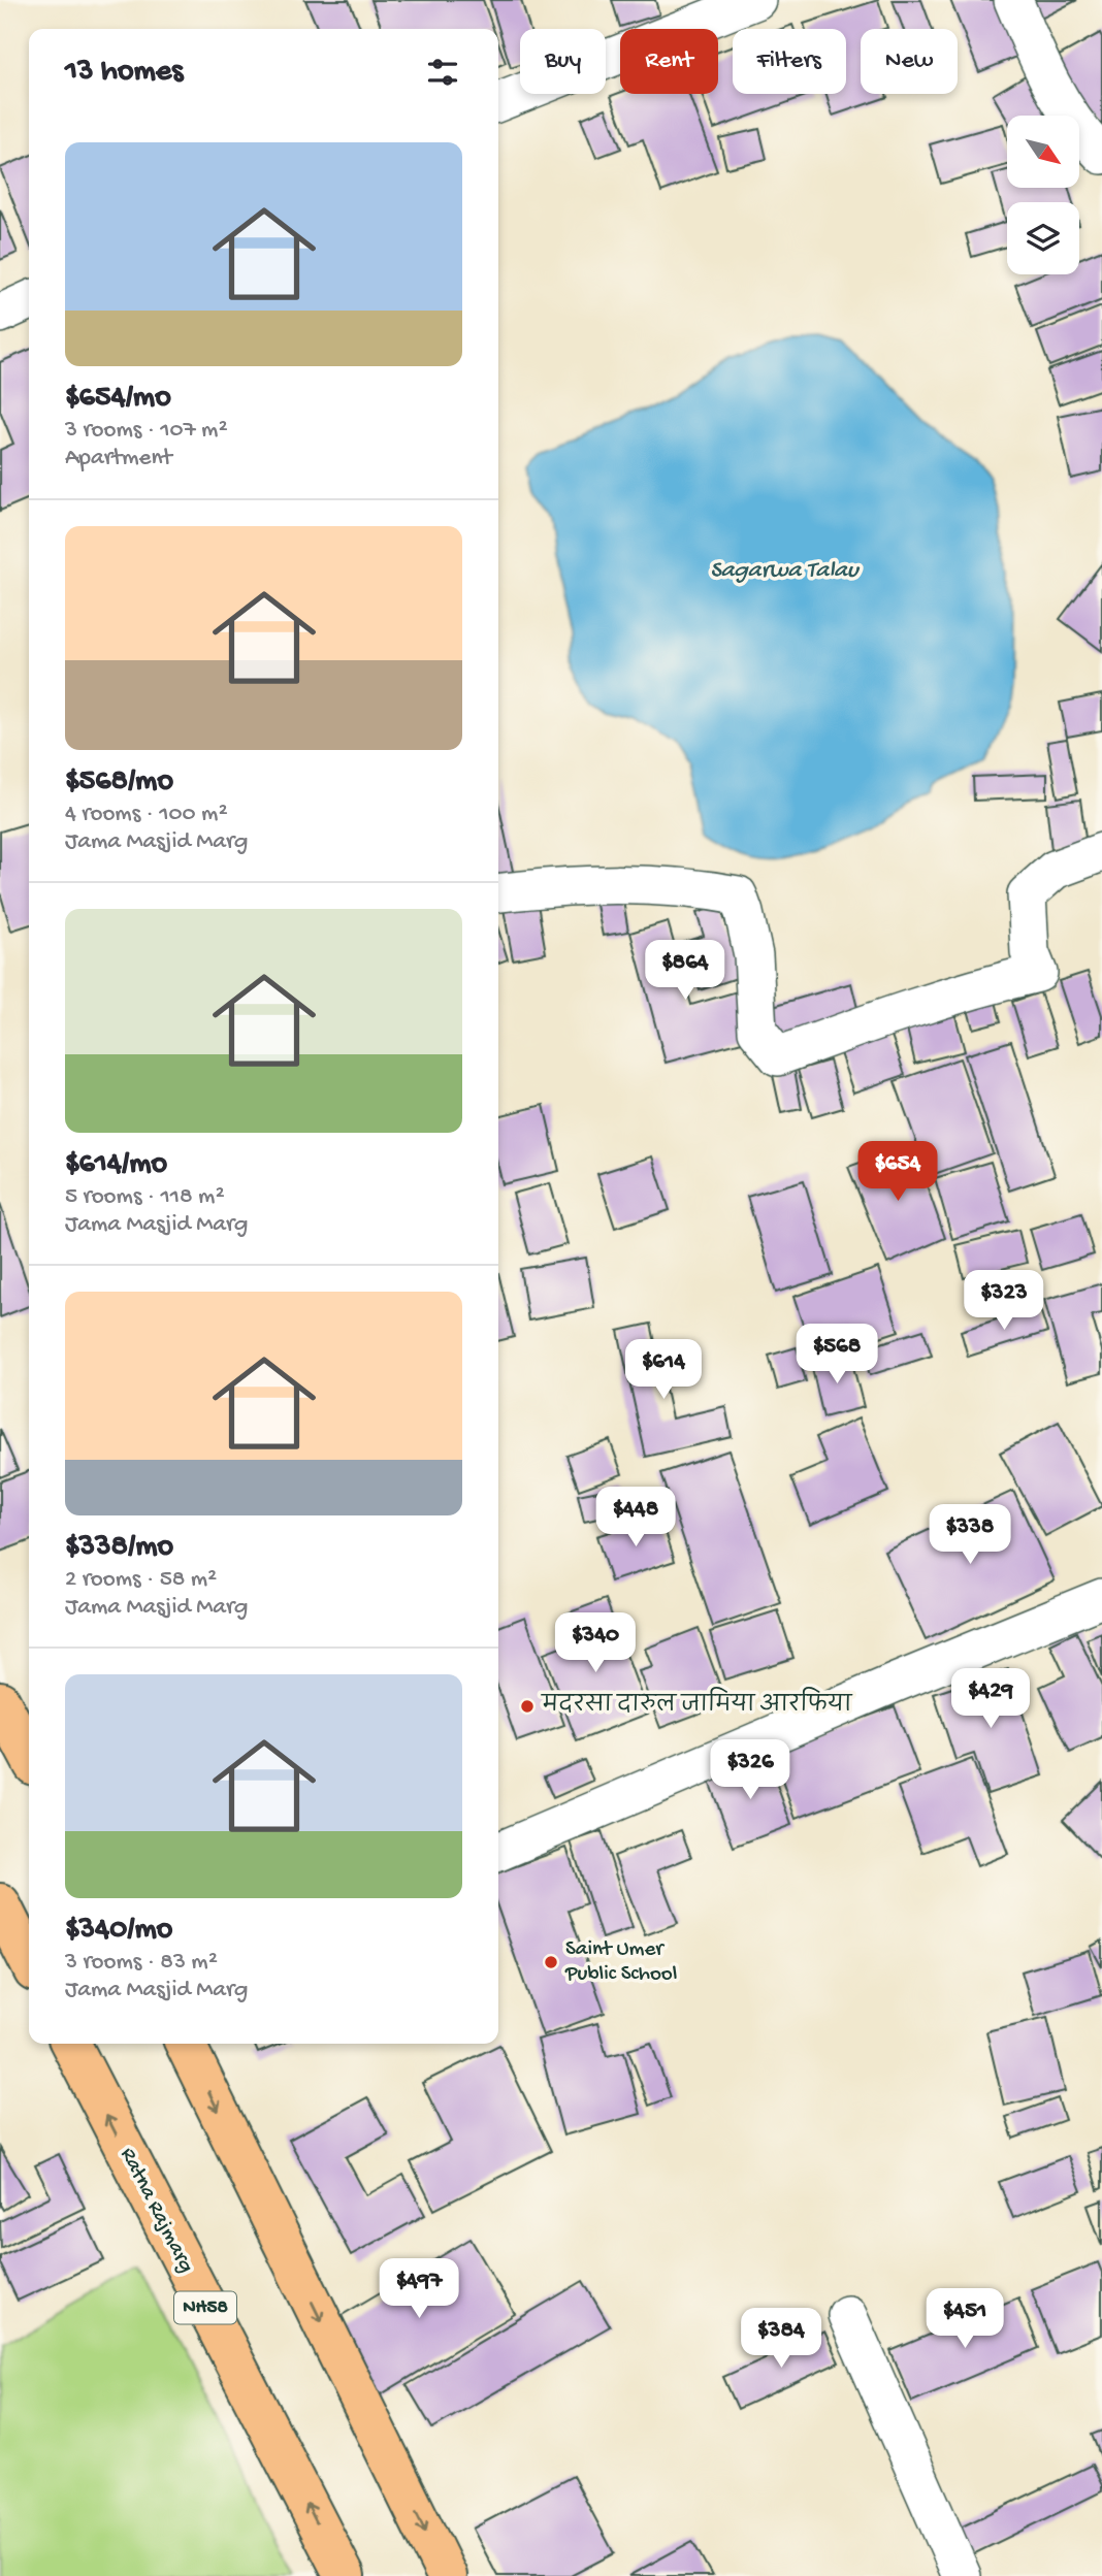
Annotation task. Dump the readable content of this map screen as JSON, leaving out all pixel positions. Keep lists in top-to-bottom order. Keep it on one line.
{"streets":{"highway":["Ratna Rajmarg","NH58"]},"water":["Sagarwa Talau"],"places":["मदरसा दारुल जामिया आरफिया","Saint Umer Public School"],"north":"bottom right","page":{"chip":["Buy","Rent","Filters","New"],"heading":"13 homes","list":[{"name":"$654/mo","note":"3 rooms · 107 m² · Apartment"},{"name":"$568/mo","note":"4 rooms · 100 m² · Jama Masjid Marg"},{"name":"$614/mo","note":"5 rooms · 118 m² · Jama Masjid Marg"},{"name":"$338/mo","note":"2 rooms · 58 m² · Jama Masjid Marg"},{"name":"$340/mo","note":"3 rooms · 83 m² · Jama Masjid Marg"}],"price":["$864","$654","$323","$568","$614","$448","$338","$340","$429","$326","$497","$451","$384"]}}
